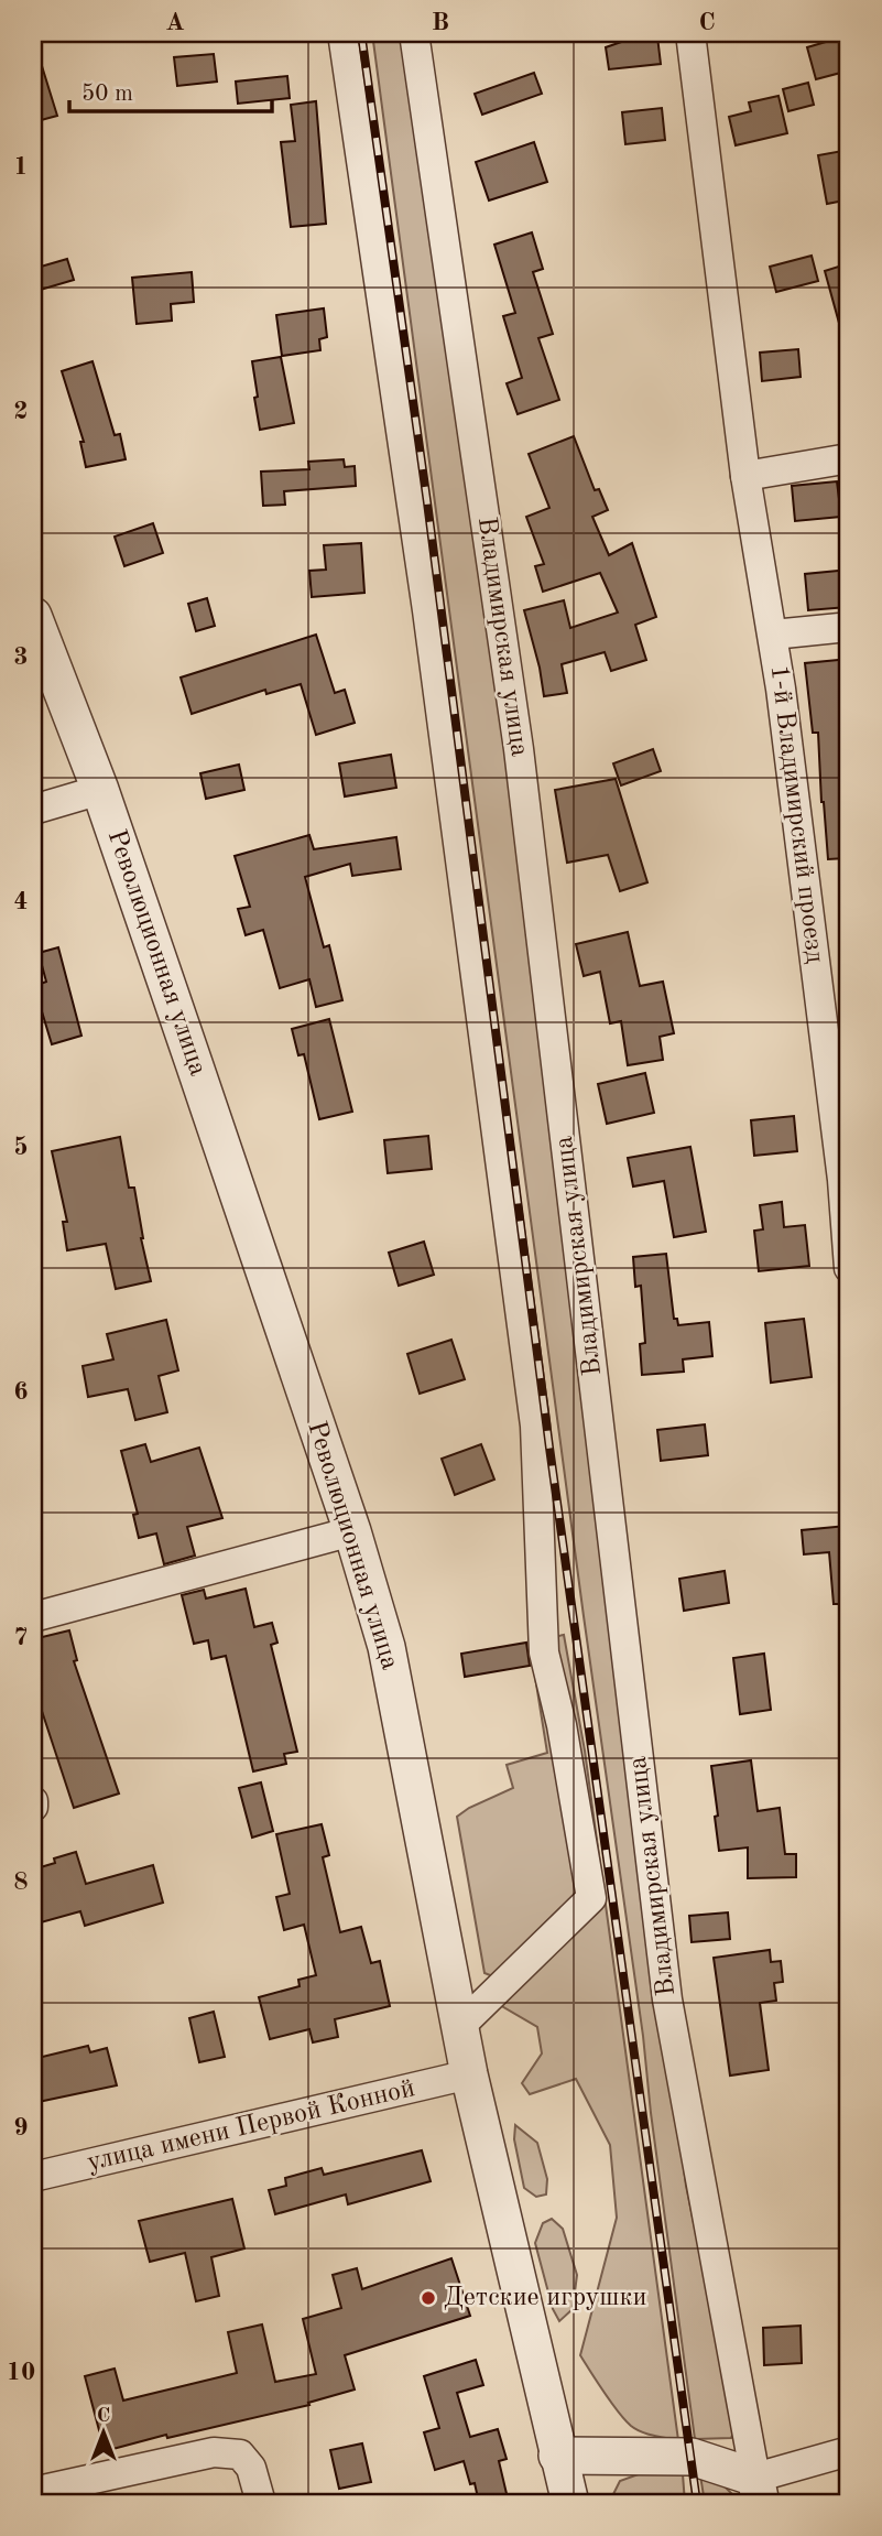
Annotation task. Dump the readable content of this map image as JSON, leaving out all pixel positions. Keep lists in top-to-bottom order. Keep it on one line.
{"streets":{"street":["Владимирская улица","1-й Владимирский проезд","Революционная улица","улица имени Первой Конной"]},"crossings":[["Революционная улица","улица имени Первой Конной"]],"places":["Детские игрушки"],"scale_bar":"50 m","north":"top","grid":{"columns":["A","B","C"],"rows":["1","2","3","4","5","6","7","8","9","10"]}}
